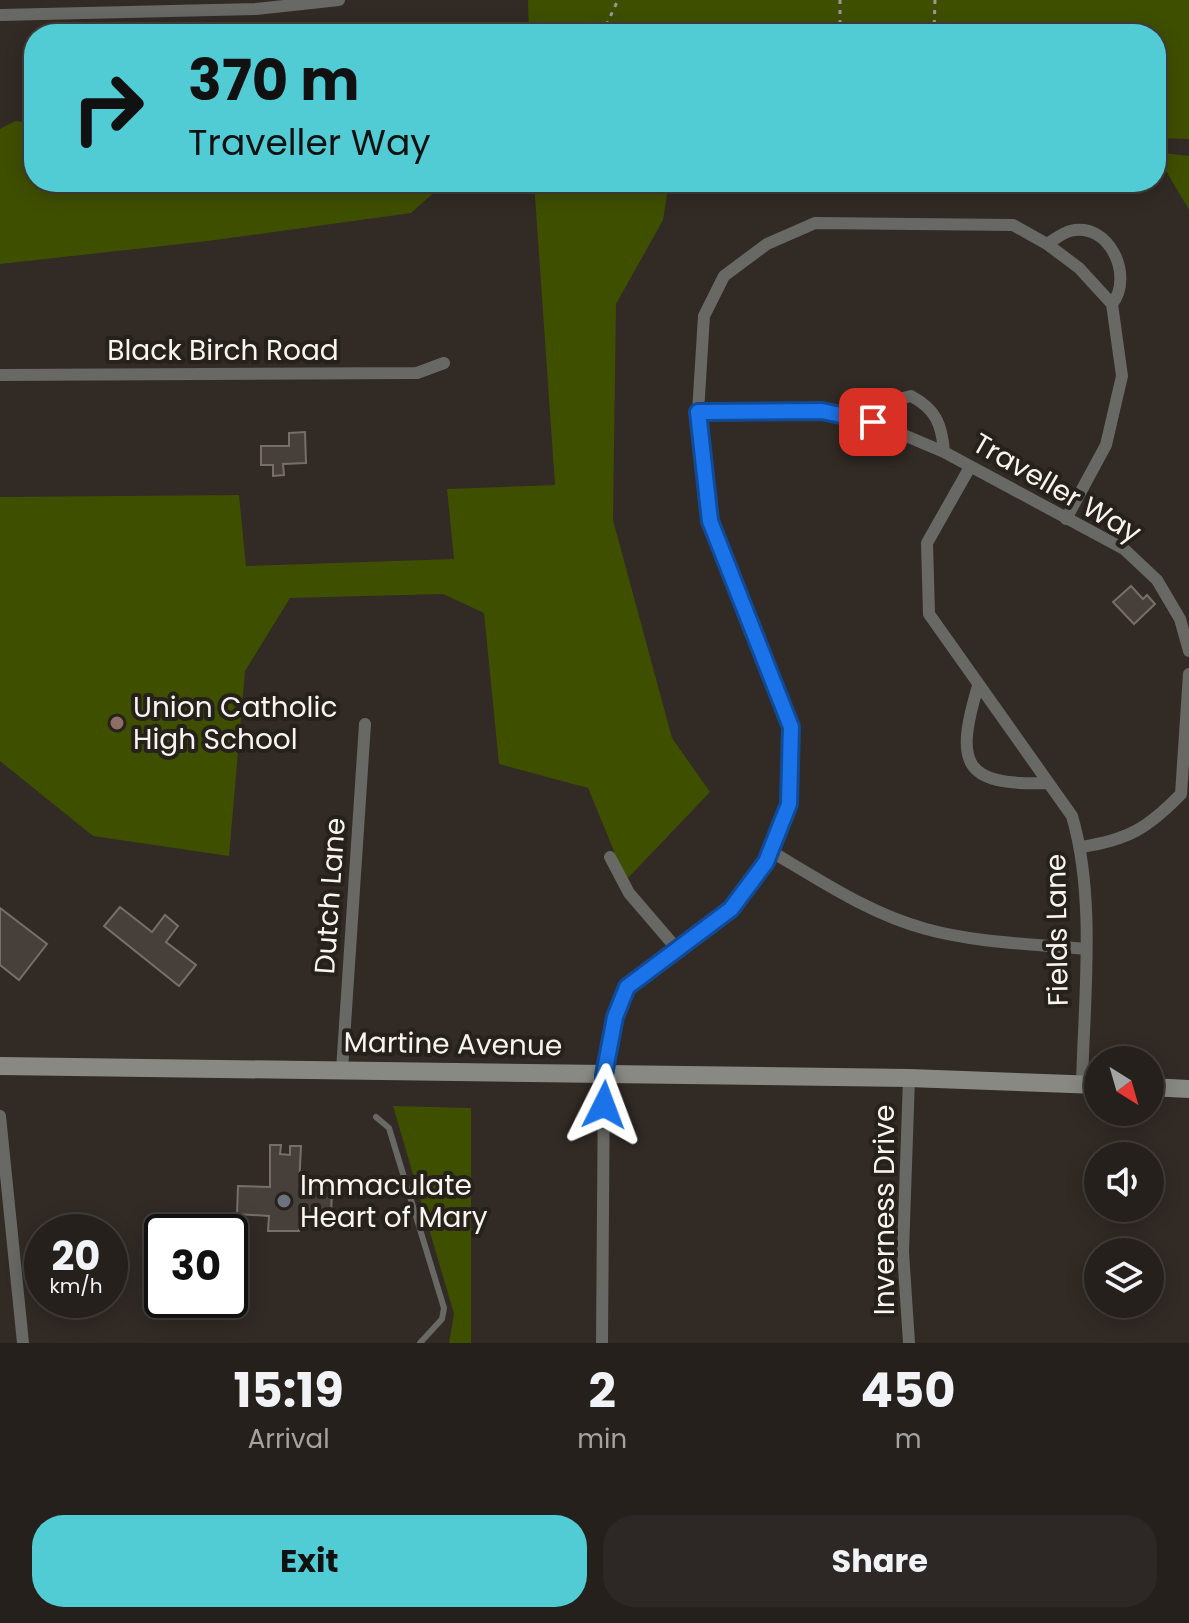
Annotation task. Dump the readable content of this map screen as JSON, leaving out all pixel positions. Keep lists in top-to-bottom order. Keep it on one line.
{"streets":{"main road":["Martine Avenue"],"street":["Black Birch Road","Traveller Way","Dutch Lane","Fields Lane","Inverness Drive"]},"crossings":[["Traveller Way","Fields Lane"],["Dutch Lane","Martine Avenue"],["Martine Avenue","Inverness Drive"]],"places":["Union Catholic High School","Immaculate Heart of Mary"],"north":"bottom right","page":{"turn":["370 m","Traveller Way"],"speed":"20 km/h","limit":"30","eta":["15:19","Arrival","2","min","450","m"],"buttons":["Exit","Share"]}}
